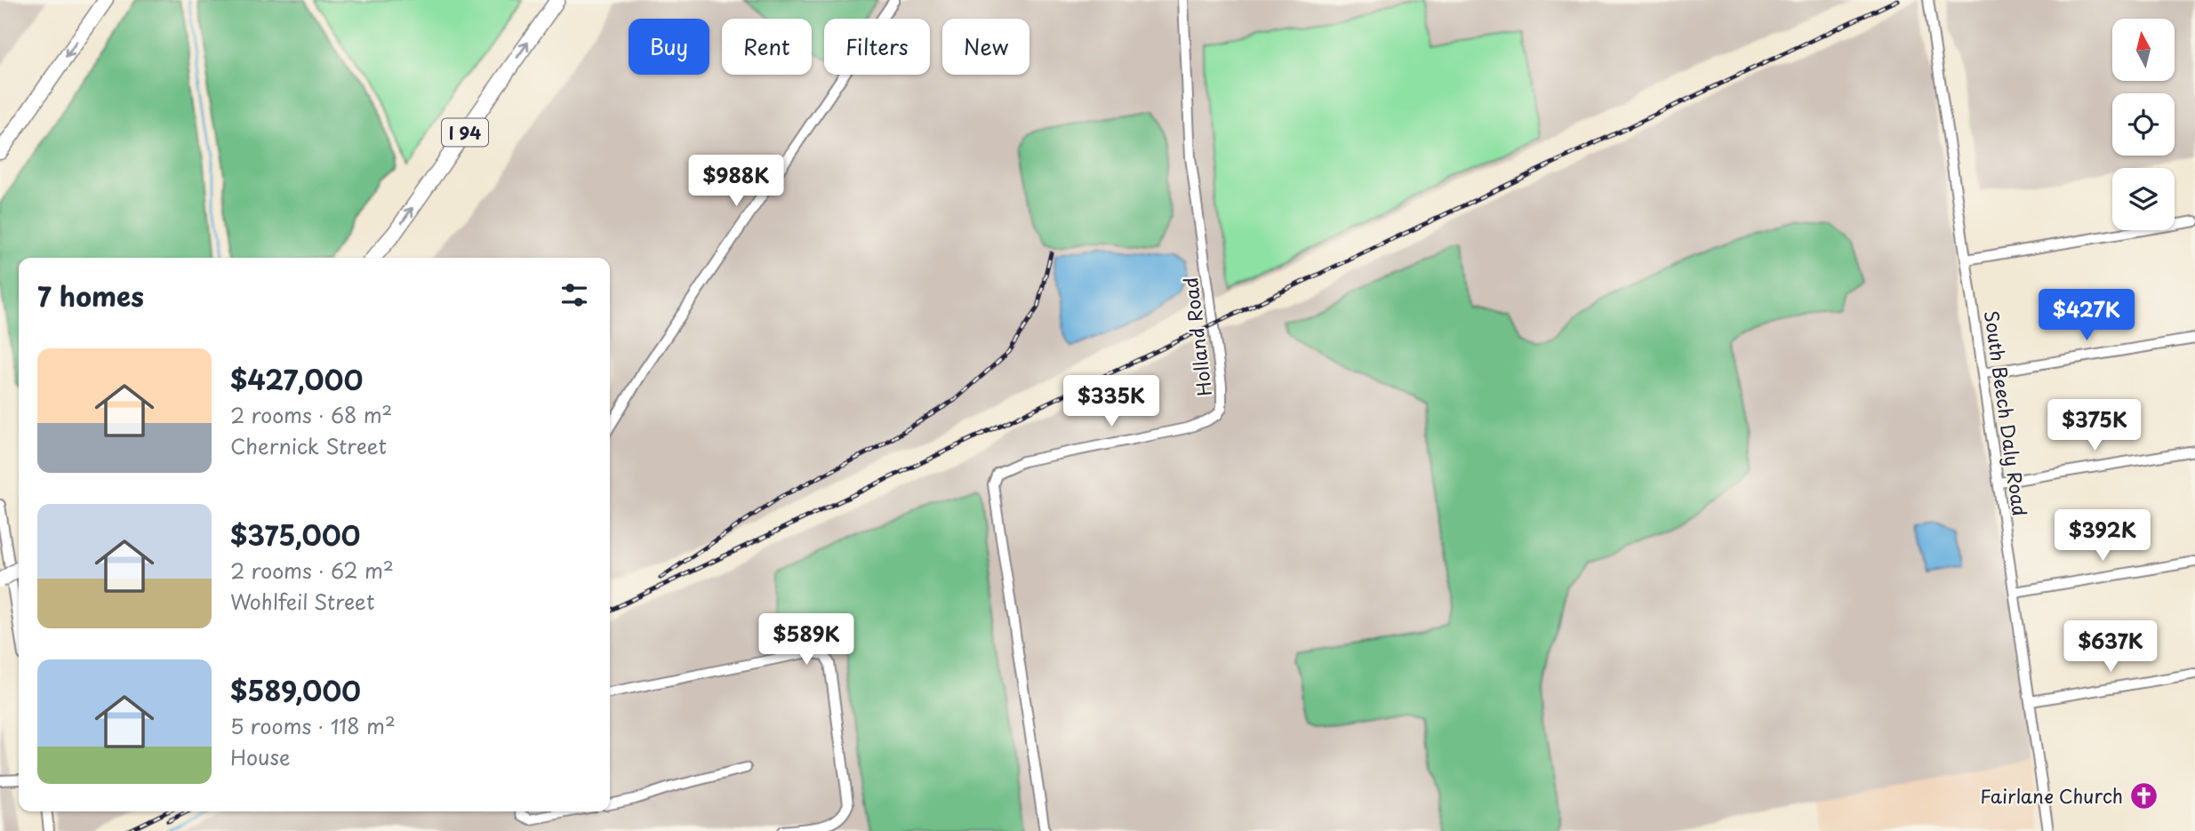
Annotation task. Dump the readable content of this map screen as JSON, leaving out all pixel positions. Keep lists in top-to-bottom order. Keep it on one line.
{"streets":{"highway":["I 94"],"street":["Holland Road","South Beech Daly Road"]},"places":{"church":["Fairlane Church"]},"north":"top","page":{"chip":["Buy","Rent","Filters","New"],"price":["$988K","$427K","$335K","$375K","$392K","$589K","$637K"],"heading":"7 homes","list":[{"name":"$427,000","note":"2 rooms · 68 m² · Chernick Street"},{"name":"$375,000","note":"2 rooms · 62 m² · Wohlfeil Street"},{"name":"$589,000","note":"5 rooms · 118 m² · House"}]}}
